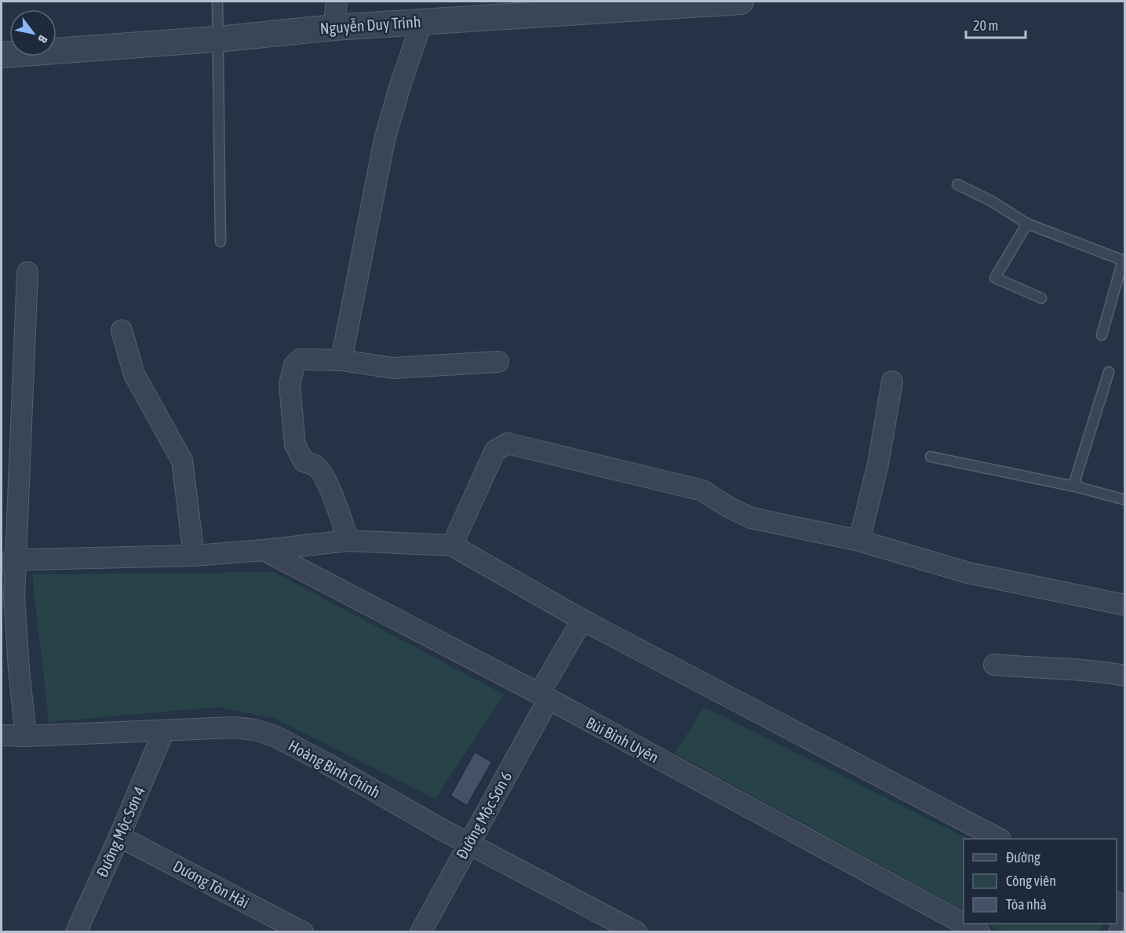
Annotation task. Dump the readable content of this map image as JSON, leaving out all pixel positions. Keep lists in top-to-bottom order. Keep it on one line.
{"streets":{"street":["Nguyễn Duy Trinh","Bùi Bỉnh Uyên","Hoàng Bình Chính","Đường Mộc Sơn 6","Đường Mộc Sơn 4","Dương Tôn Hải"]},"crossings":[["Bùi Bỉnh Uyên","Đường Mộc Sơn 6"],["Hoàng Bình Chính","Đường Mộc Sơn 6"],["Hoàng Bình Chính","Đường Mộc Sơn 4"],["Đường Mộc Sơn 4","Dương Tôn Hải"]],"legend":["Đường","Công viên","Tòa nhà"],"scale_bar":"20 m","north":"bottom right"}
